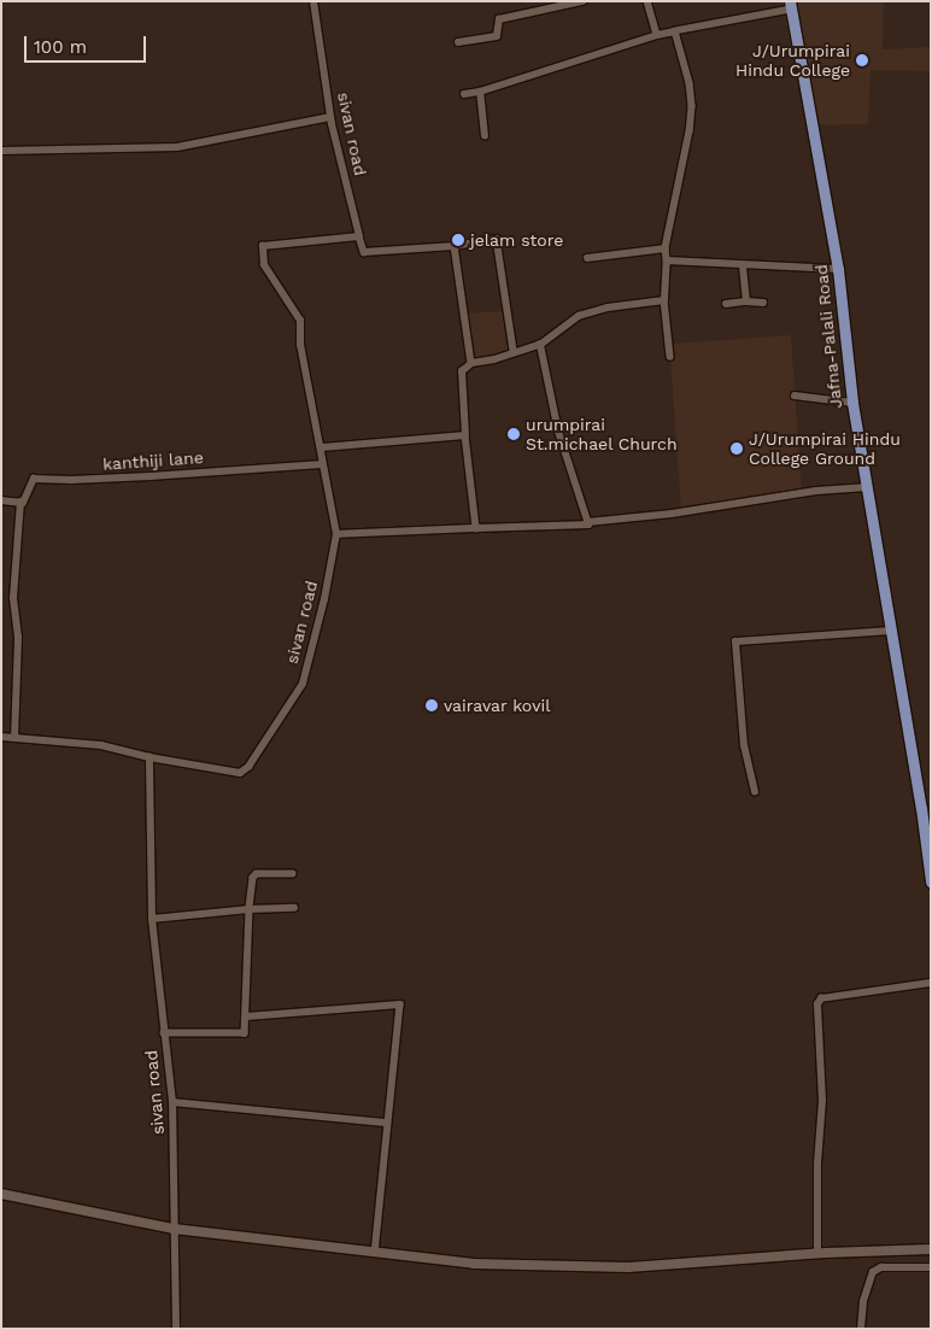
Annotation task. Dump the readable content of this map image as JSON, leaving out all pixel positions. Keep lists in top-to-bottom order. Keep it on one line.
{"streets":{"main road":["Jafna-Palali Road"],"street":["sivan road","kanthiji lane"]},"crossings":[["sivan road","kanthiji lane"]],"places":["J/Urumpirai Hindu College","jelam store","urumpirai St.michael Church","J/Urumpirai Hindu College Ground","vairavar kovil"],"scale_bar":"100 m"}
